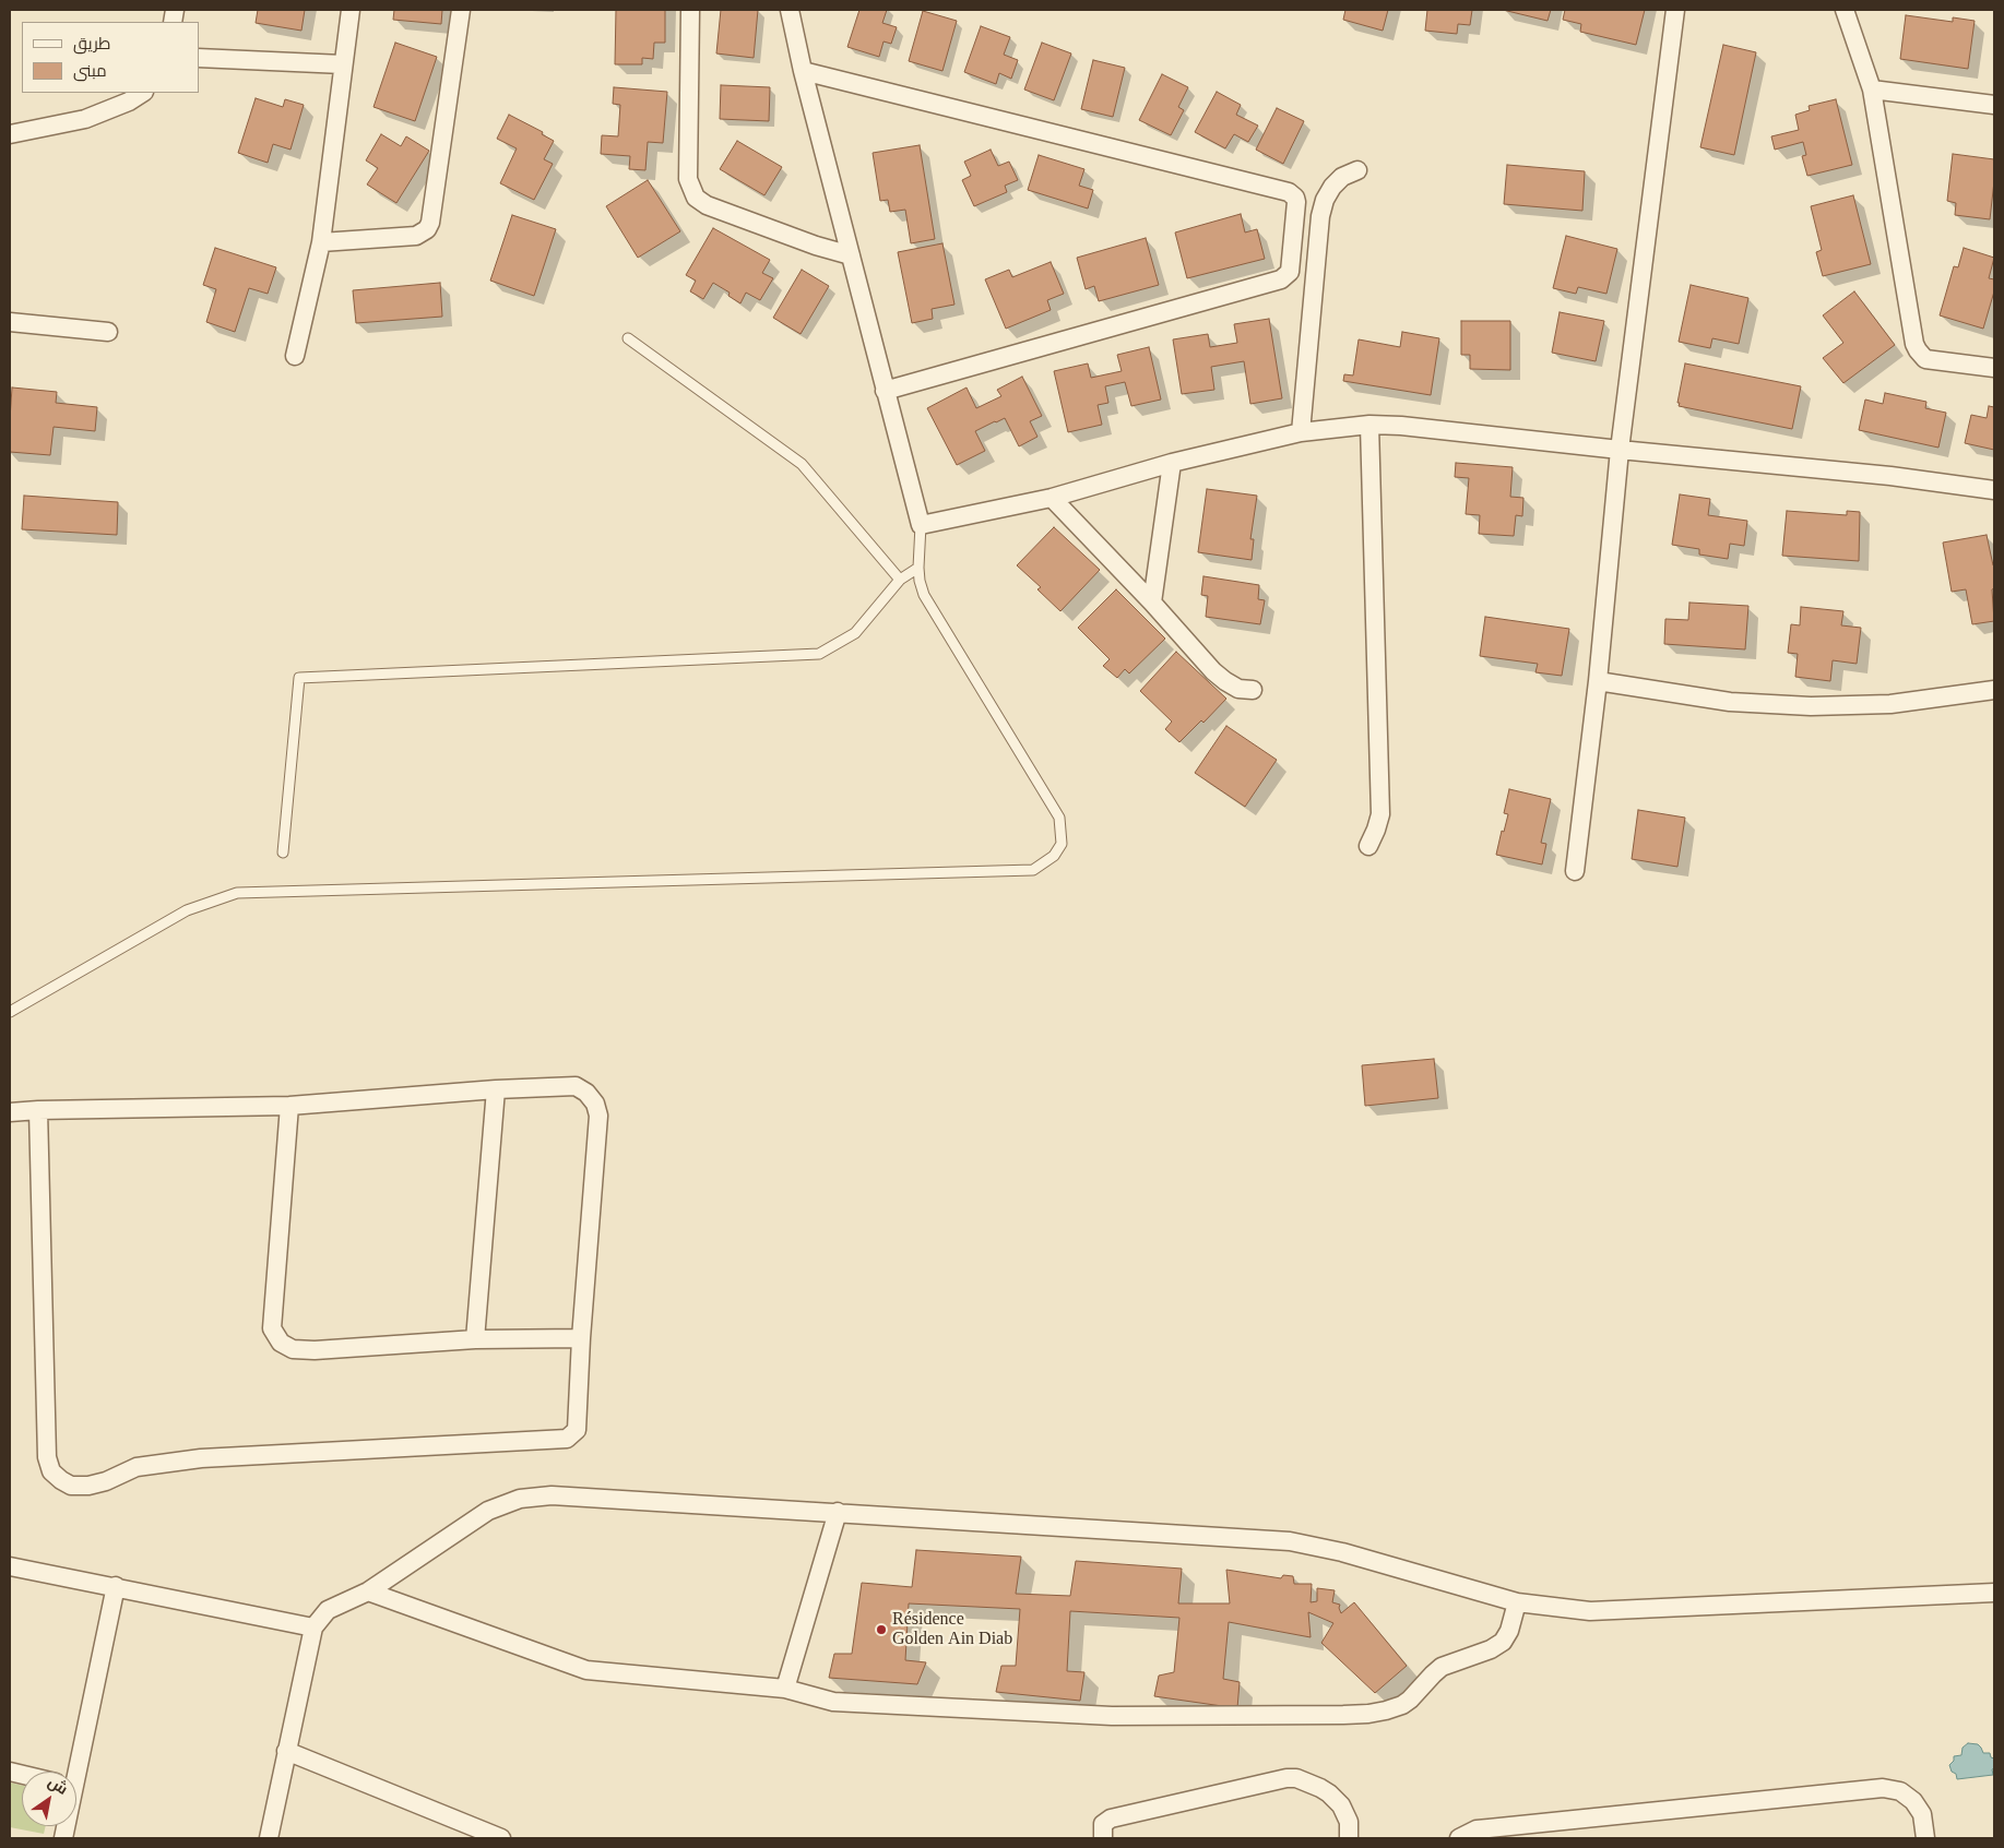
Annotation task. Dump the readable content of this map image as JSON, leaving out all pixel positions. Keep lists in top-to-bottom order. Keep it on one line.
{"places":["Résidence Golden Ain Diab"],"legend":["طريق","مبنى"],"north":"top right"}
